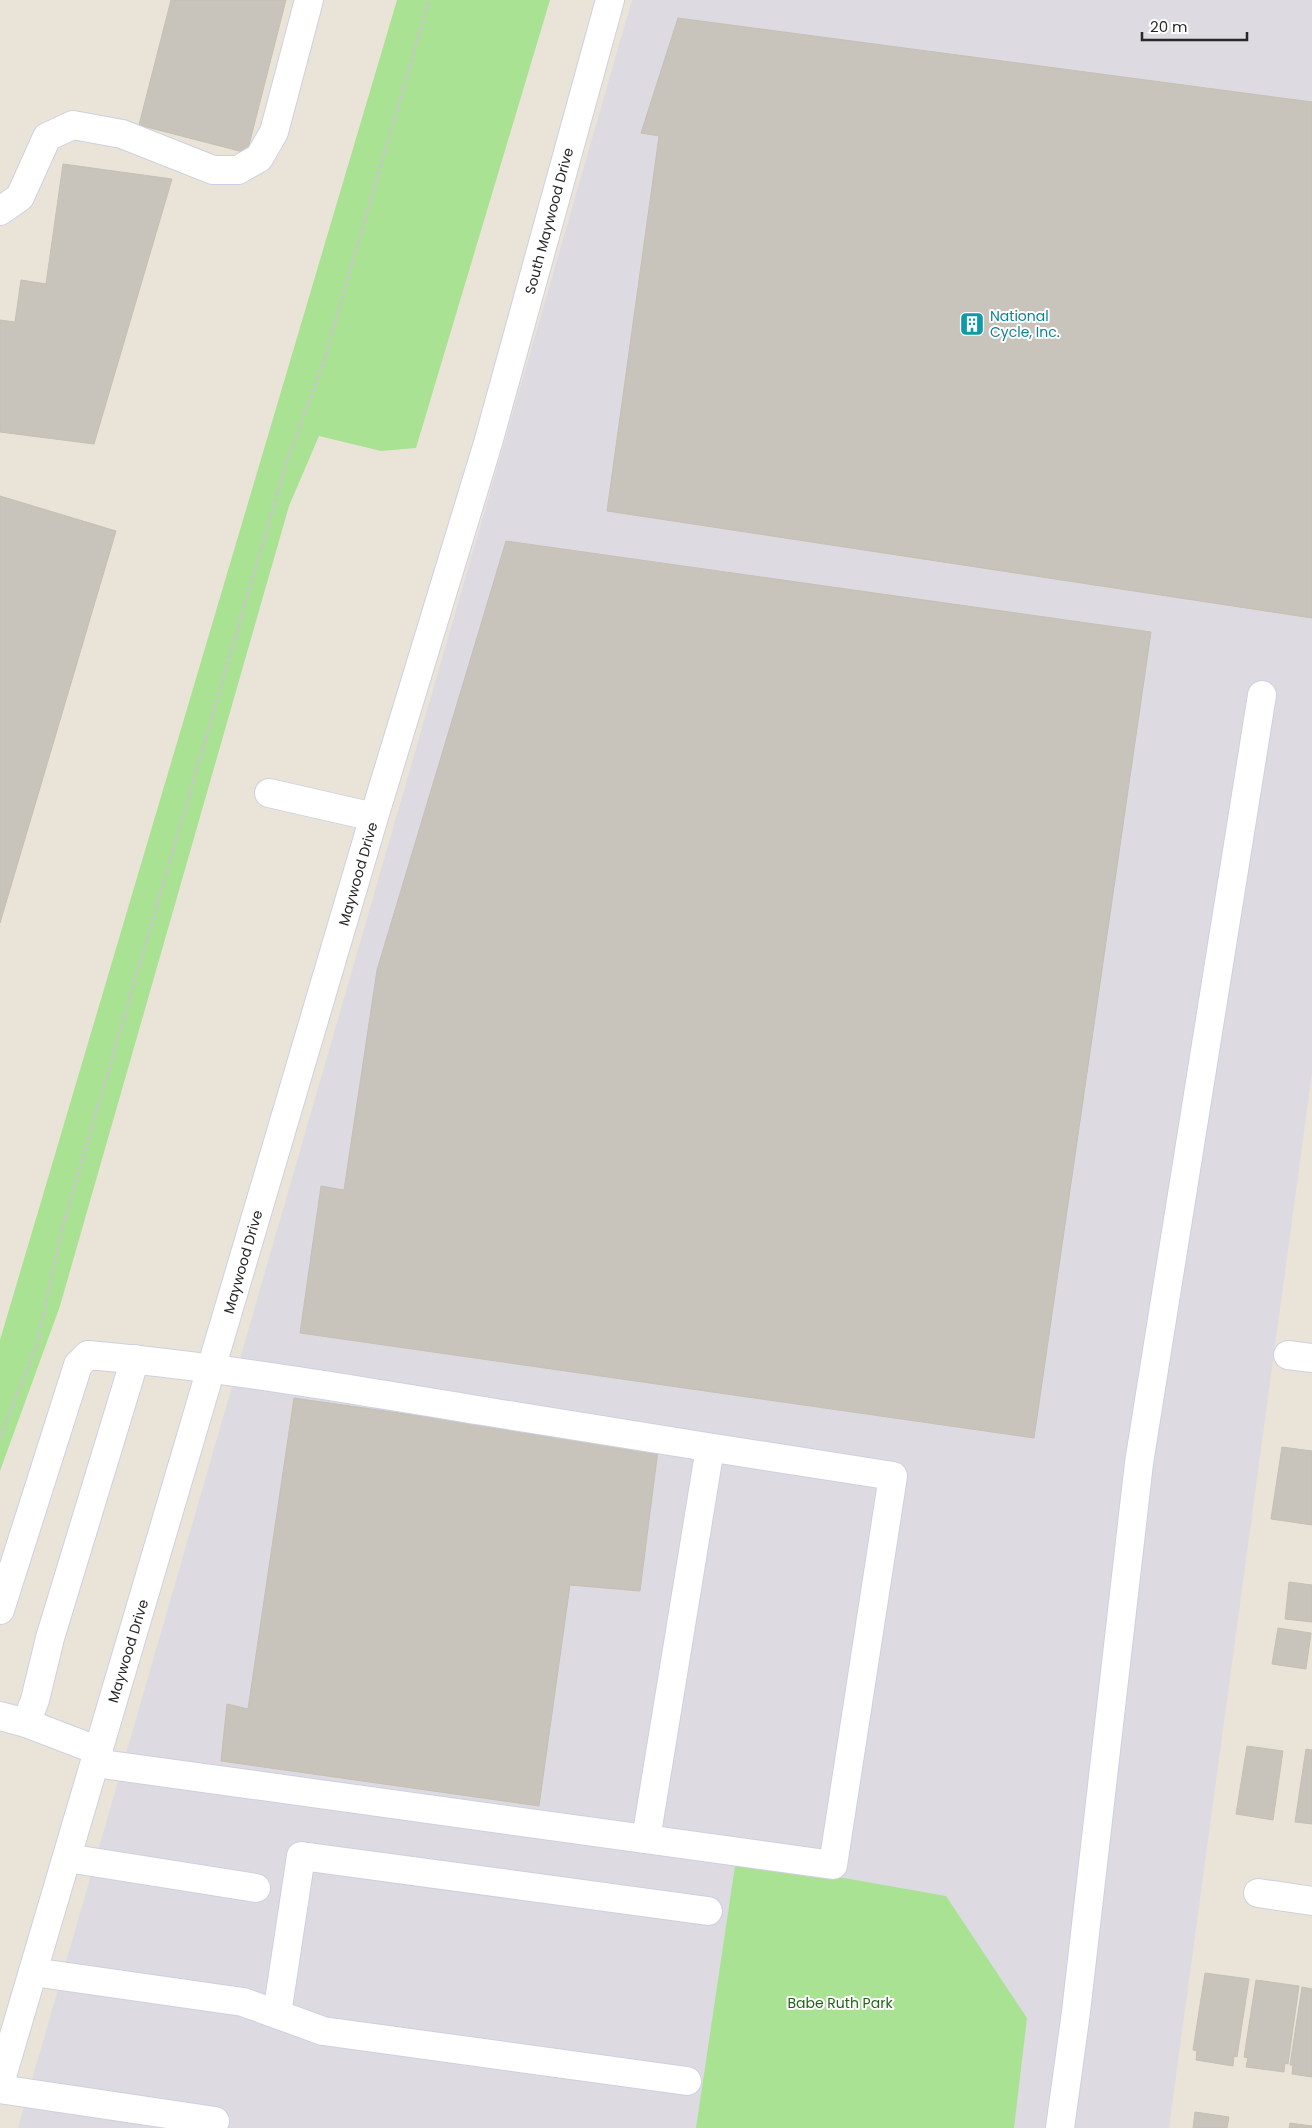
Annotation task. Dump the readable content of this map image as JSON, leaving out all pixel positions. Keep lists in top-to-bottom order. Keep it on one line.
{"streets":{"street":["South Maywood Drive","Maywood Drive"]},"crossings":[["South Maywood Drive","Maywood Drive"]],"parks":["Babe Ruth Park"],"places":{"building":["National Cycle, Inc."]},"scale_bar":"20 m"}
